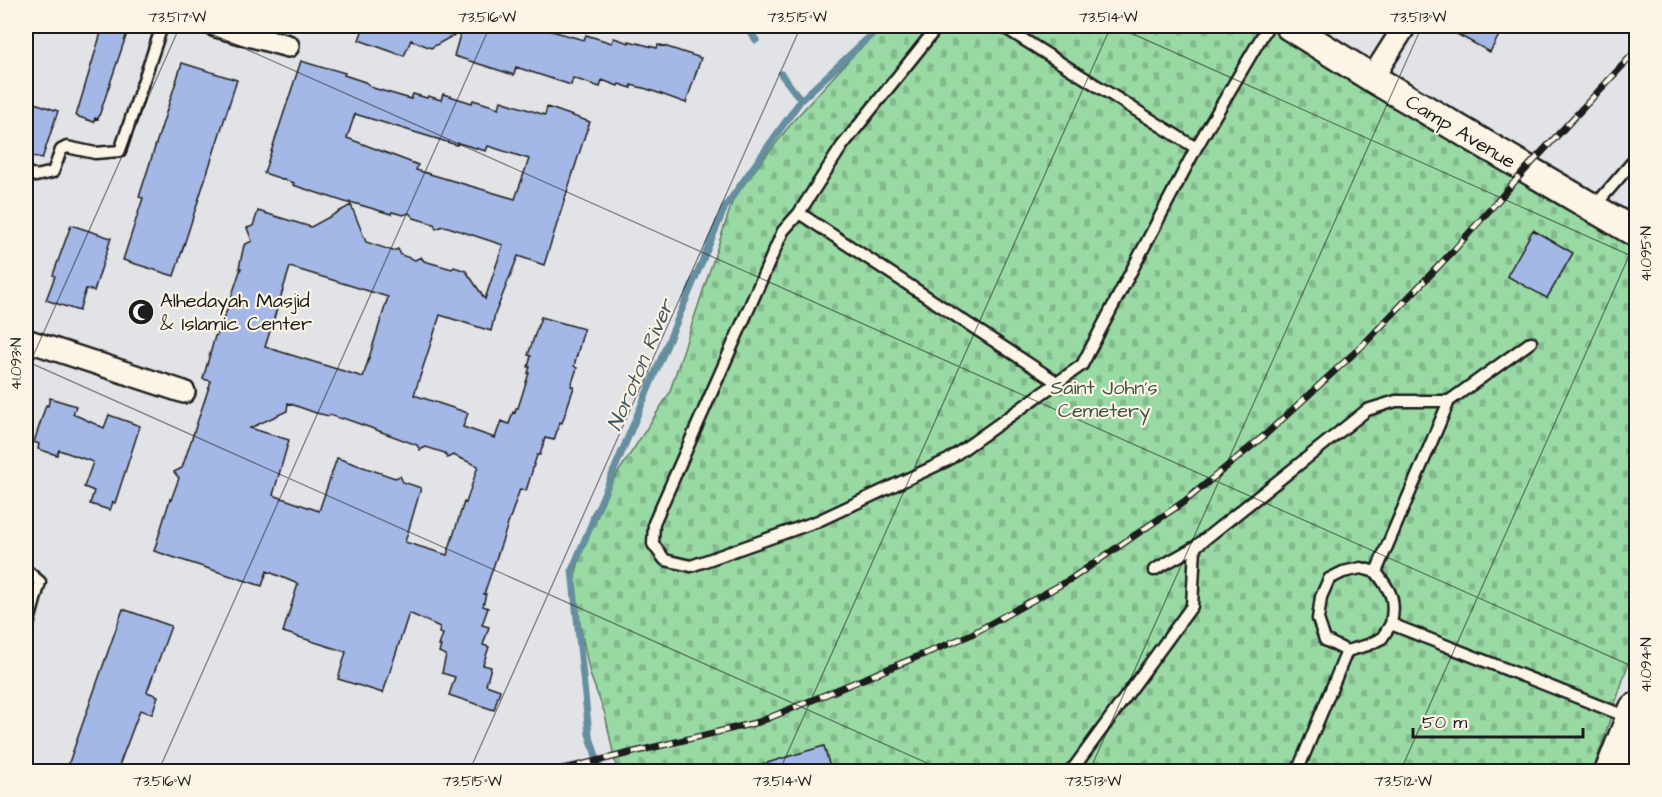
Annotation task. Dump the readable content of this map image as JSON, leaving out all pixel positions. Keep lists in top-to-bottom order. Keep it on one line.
{"streets":{"street":["Camp Avenue"]},"water":["Noroton River"],"parks":["Saint John's Cemetery"],"places":{"mosque":["Alhedayah Masjid & Islamic Center"]},"scale_bar":"50 m","coordinates":["73.517°W","73.516°W","73.515°W","73.514°W","73.513°W","41.095°N","41.093°N","41.094°N","73.512°W"]}
